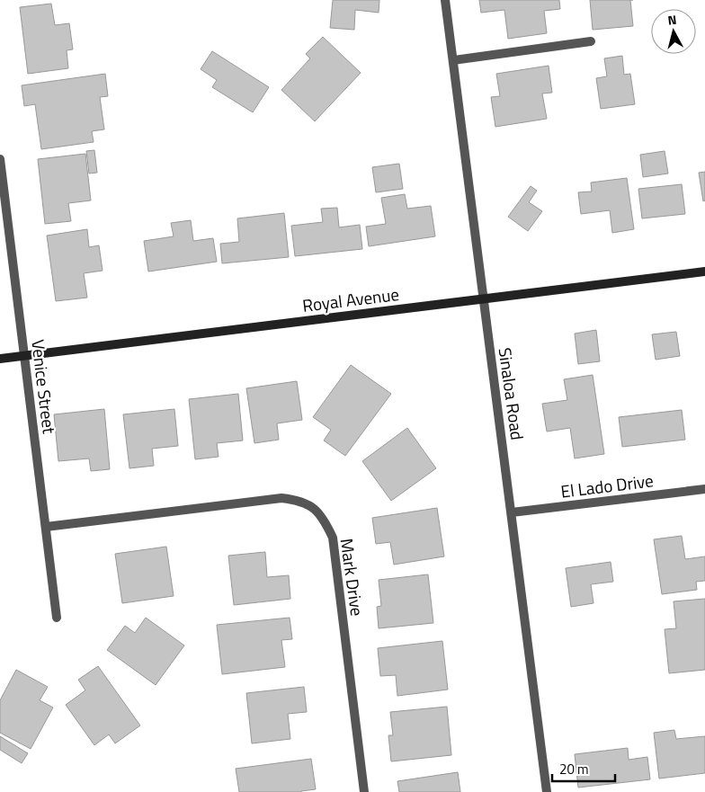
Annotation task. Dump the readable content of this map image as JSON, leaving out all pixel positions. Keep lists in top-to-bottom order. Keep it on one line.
{"streets":{"main road":["Royal Avenue"],"street":["Venice Street","Sinaloa Road","El Lado Drive","Mark Drive"]},"crossings":[["Royal Avenue","Venice Street"],["Royal Avenue","Sinaloa Road"],["Venice Street","Mark Drive"],["Sinaloa Road","El Lado Drive"]],"scale_bar":"20 m","north":"top"}
